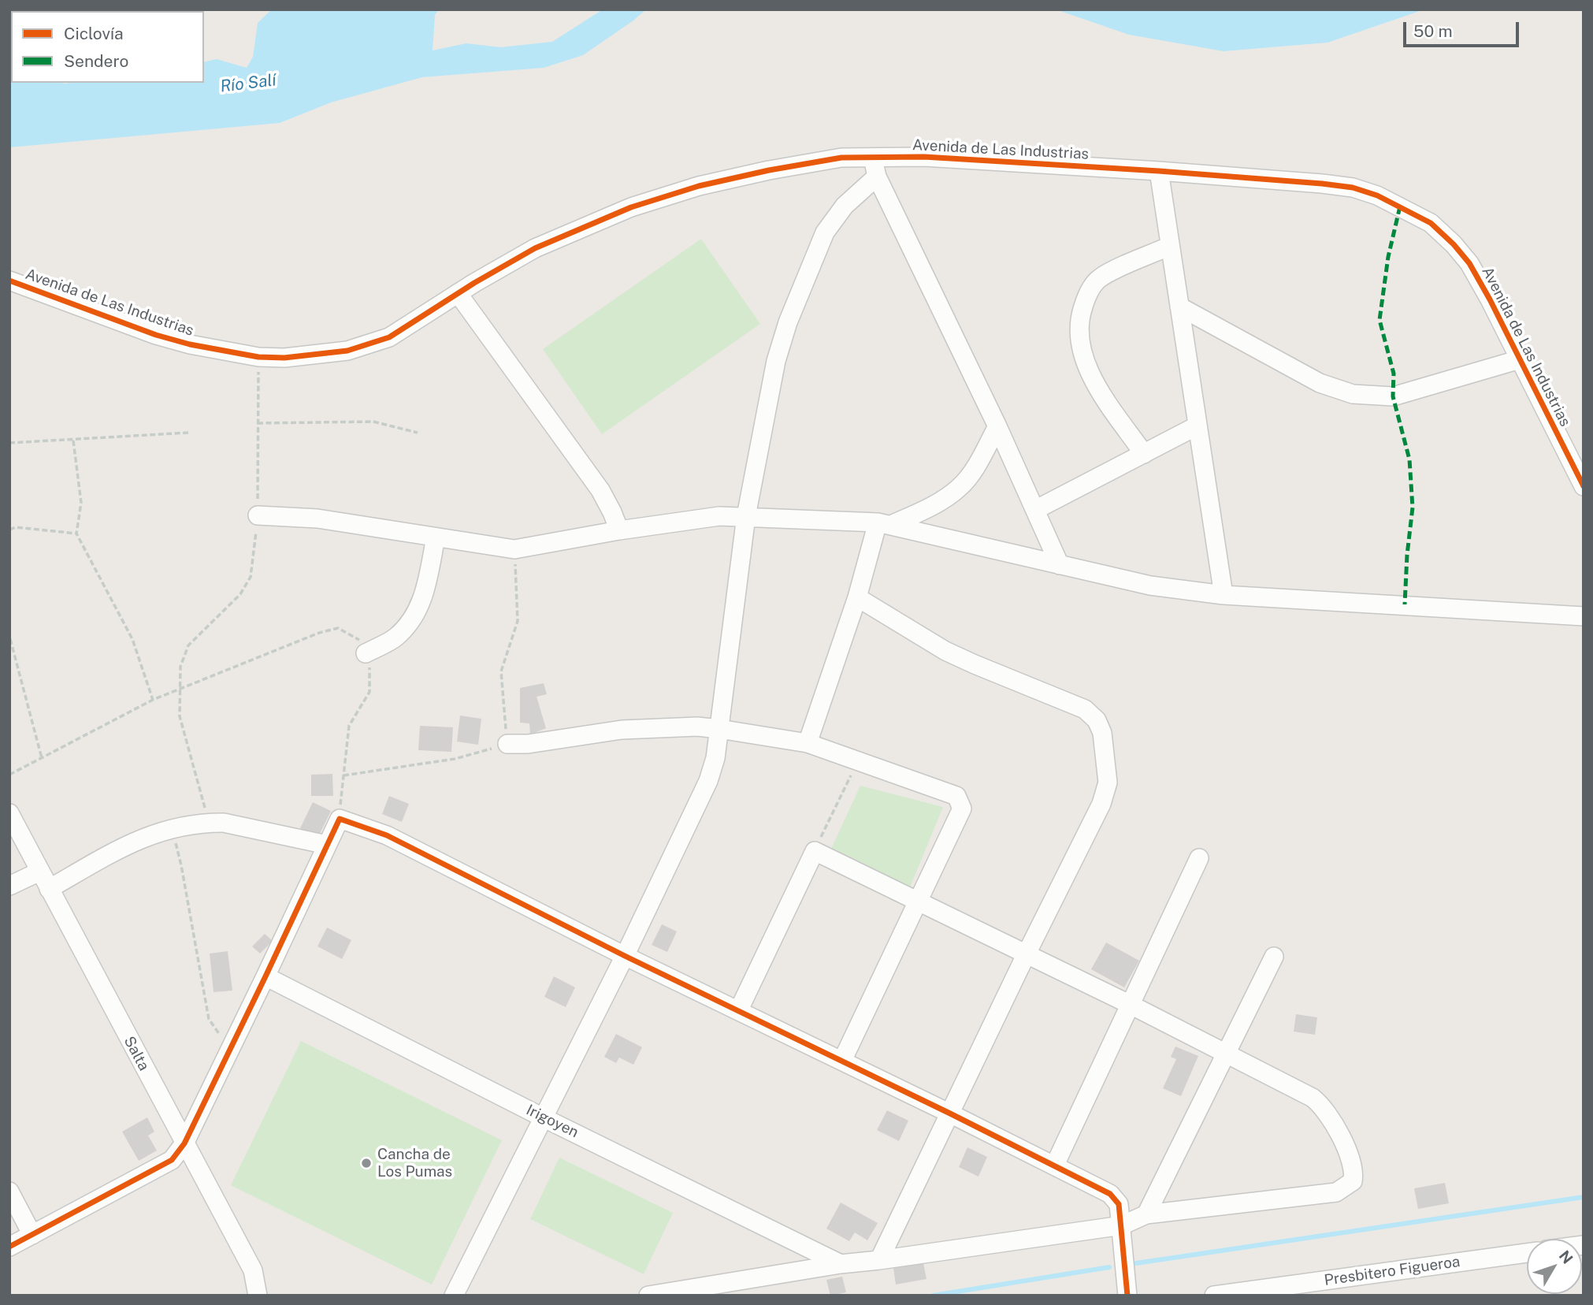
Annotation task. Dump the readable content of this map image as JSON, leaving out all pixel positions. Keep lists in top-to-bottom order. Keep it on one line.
{"streets":{"street":["Avenida de Las Industrias","Salta","Irigoyen","Presbitero Figueroa"]},"water":["Río Salí"],"places":["Cancha de Los Pumas"],"legend":["Ciclovía","Sendero"],"scale_bar":"50 m","north":"top right"}
